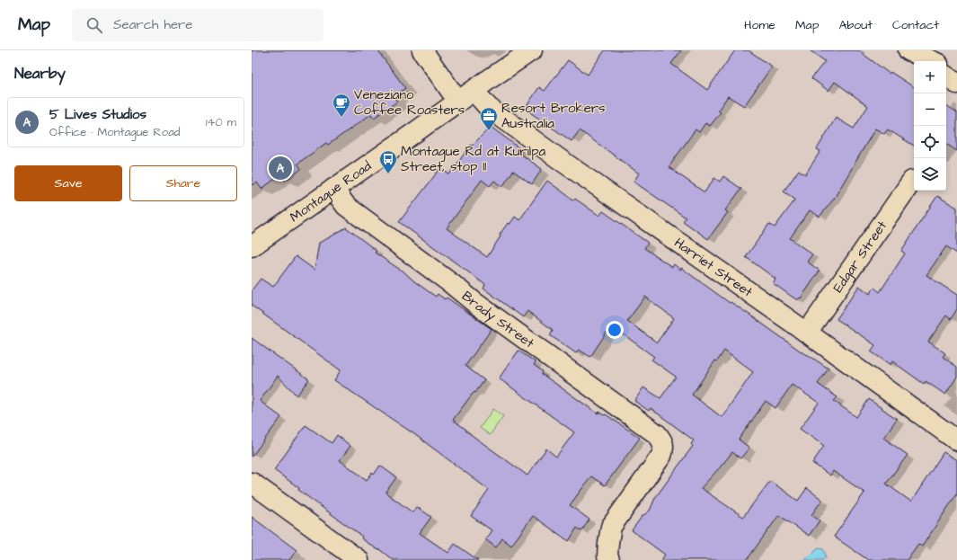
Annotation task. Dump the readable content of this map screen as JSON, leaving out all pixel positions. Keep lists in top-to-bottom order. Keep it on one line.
{"streets":{"street":["Montague Road","Edgar Street","Harriet Street","Brady Street"]},"crossings":[["Montague Road","Harriet Street"],["Montague Road","Brady Street"],["Edgar Street","Harriet Street"]],"places":{"cafe":["Veneziano Coffee Roasters"],"office":["Resort Brokers Australia"],"bus stop":["Montague Rd at Kurilpa Street, stop 11"]},"page":{"header":"Map","search":"Search here","nav":["Home","Map","About","Contact"],"heading":"Nearby","map_buttons":["+","−"],"list":[{"mark":"A","name":"5 Lives Studios","note":"Office · Montague Road","value":"140 m"}],"buttons":["Save","Share"],"pins":"A"}}
